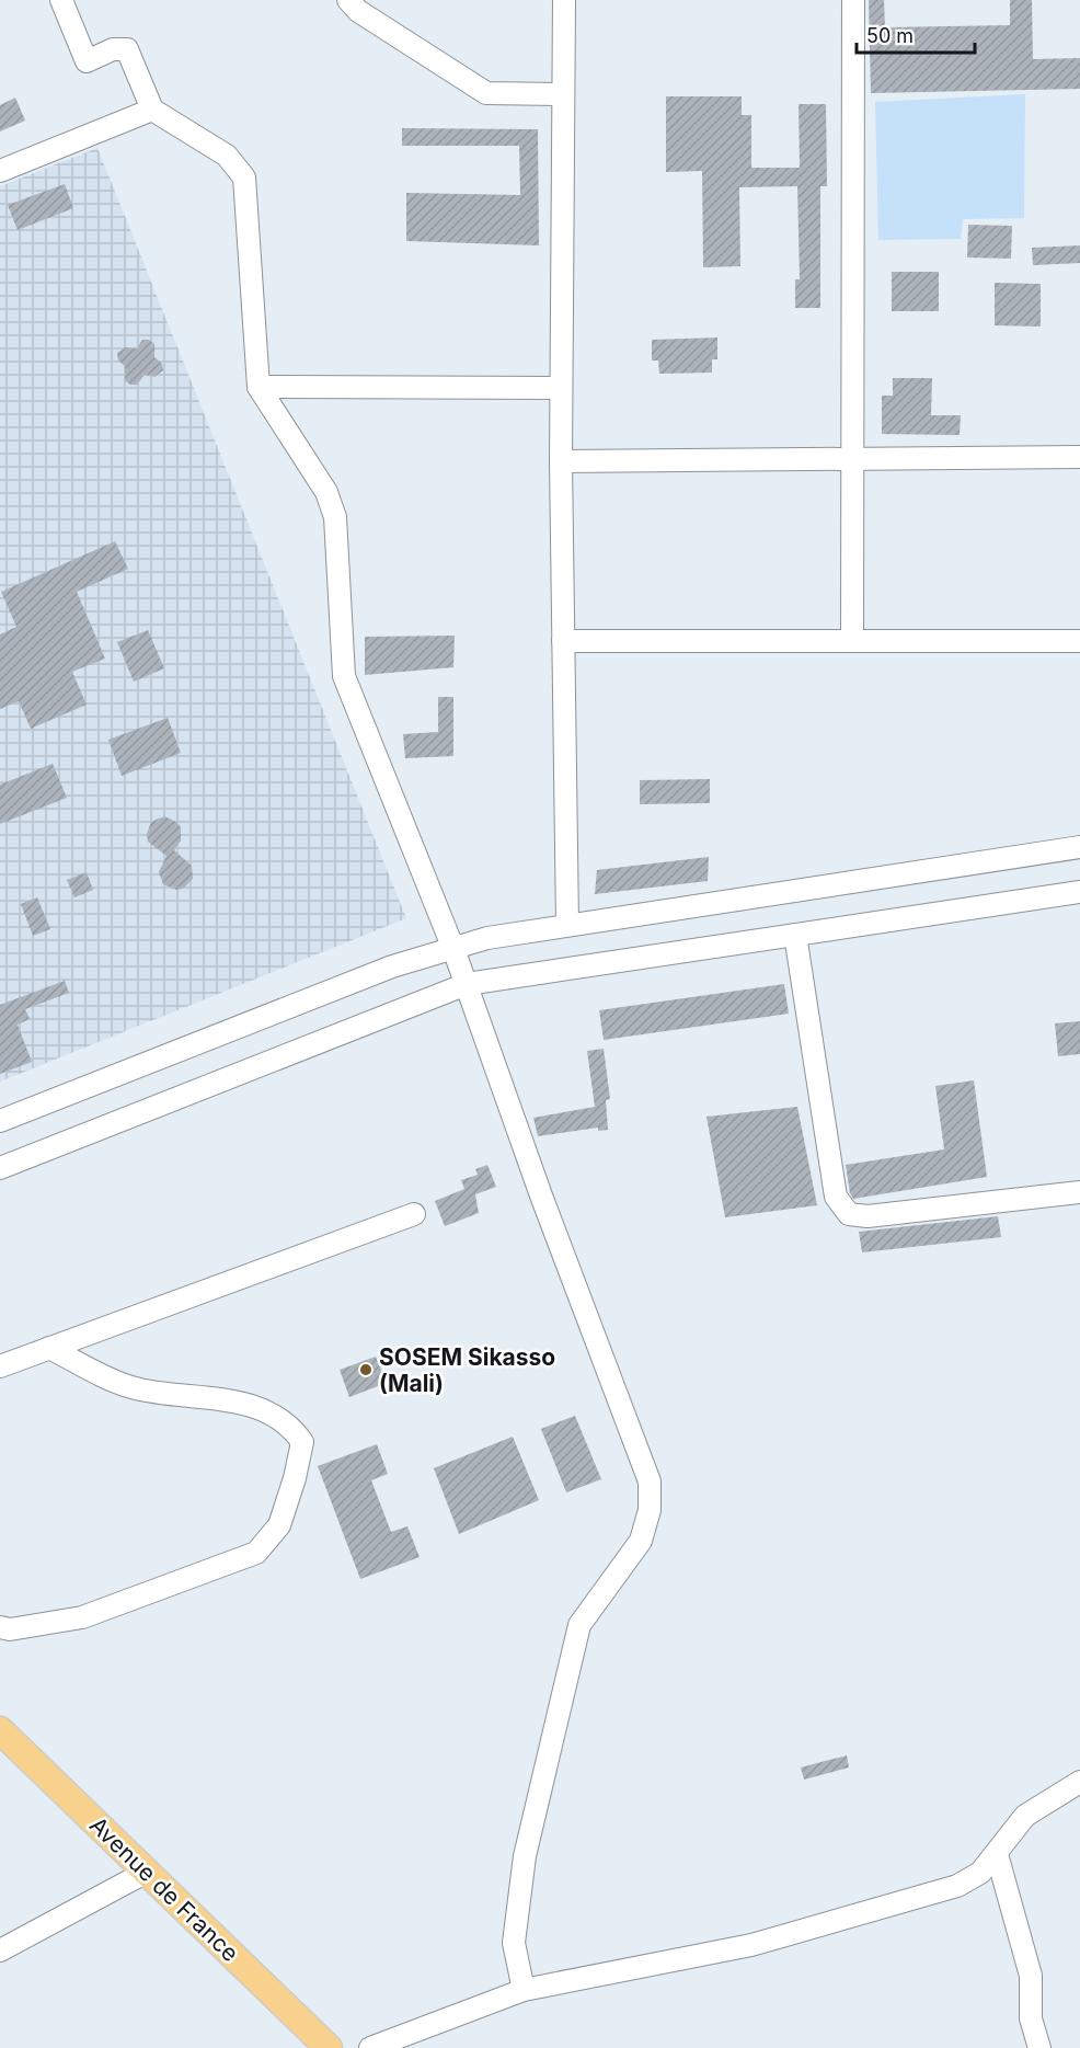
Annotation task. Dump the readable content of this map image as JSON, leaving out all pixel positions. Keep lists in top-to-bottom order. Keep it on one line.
{"streets":{"main road":["Avenue de France"]},"places":["SOSEM Sikasso (Mali)"],"scale_bar":"50 m"}
